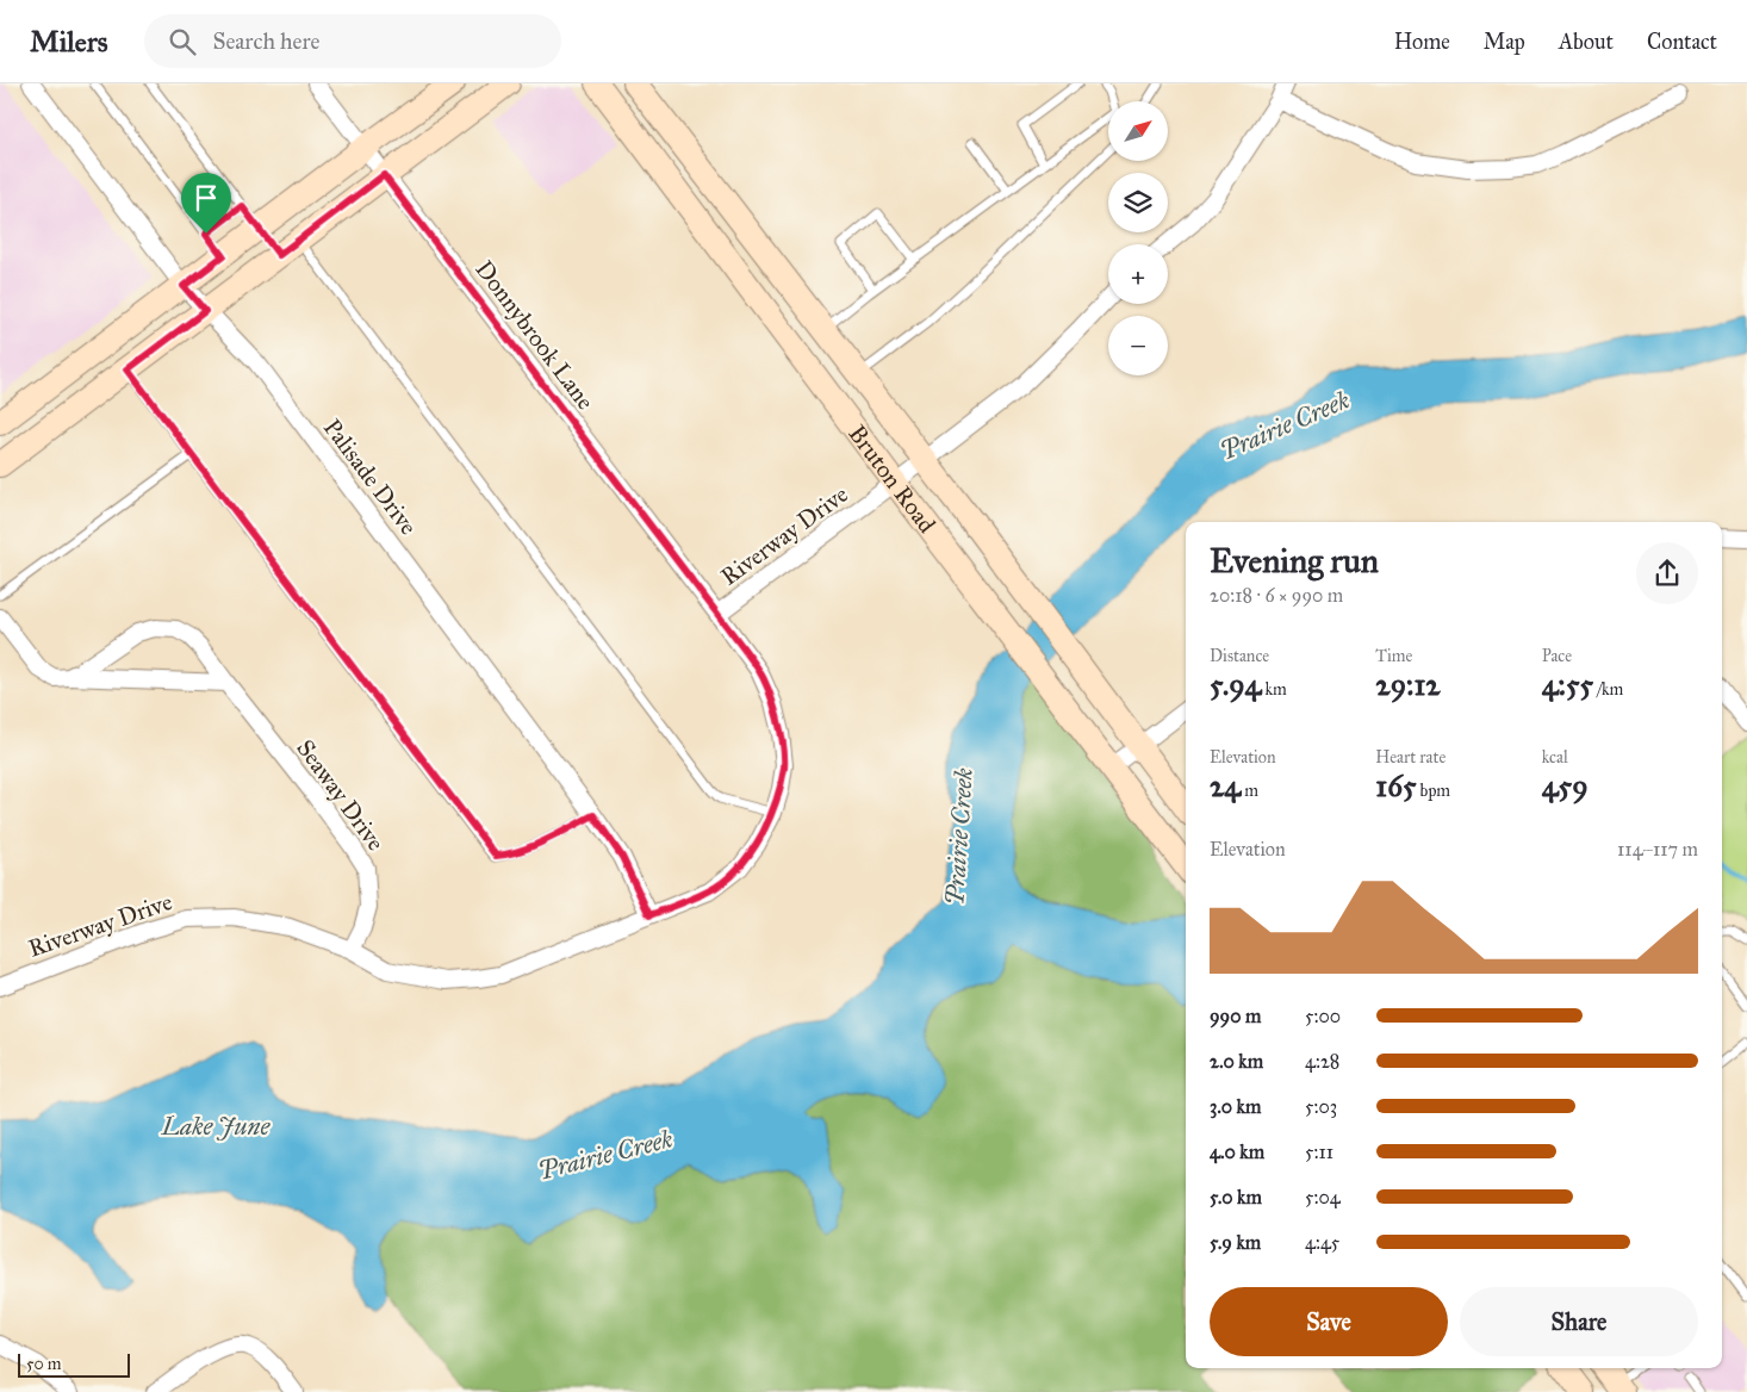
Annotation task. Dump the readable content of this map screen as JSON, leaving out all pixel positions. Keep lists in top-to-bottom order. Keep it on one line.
{"streets":{"main road":["Bruton Road"],"street":["Donnybrook Lane","Palisade Drive","Riverway Drive","Seaway Drive"]},"crossings":[["Donnybrook Lane","Riverway Drive"],["Palisade Drive","Riverway Drive"],["Bruton Road","Riverway Drive"],["Riverway Drive","Seaway Drive"]],"water":["Prairie Creek","Lake June"],"scale_bar":"50 m","north":"top right","page":{"header":"Milers","search":"Search here","nav":["Home","Map","About","Contact"],"map_buttons":["+","−"],"heading":["Evening run","20:18 · 6 × 990 m"],"stats":[["Distance","5.94 km"],["Time","29:12"],["Pace","4:55 /km"],["Elevation","24 m"],["Heart rate","165 bpm"],["kcal","459"]],"chart":["Elevation","114–117 m"],"list":[{"name":"990 m","note":"5:00"},{"name":"2.0 km","note":"4:28"},{"name":"3.0 km","note":"5:03"},{"name":"4.0 km","note":"5:11"},{"name":"5.0 km","note":"5:04"},{"name":"5.9 km","note":"4:45"}],"buttons":["Save","Share"],"scale":"50 m"}}
